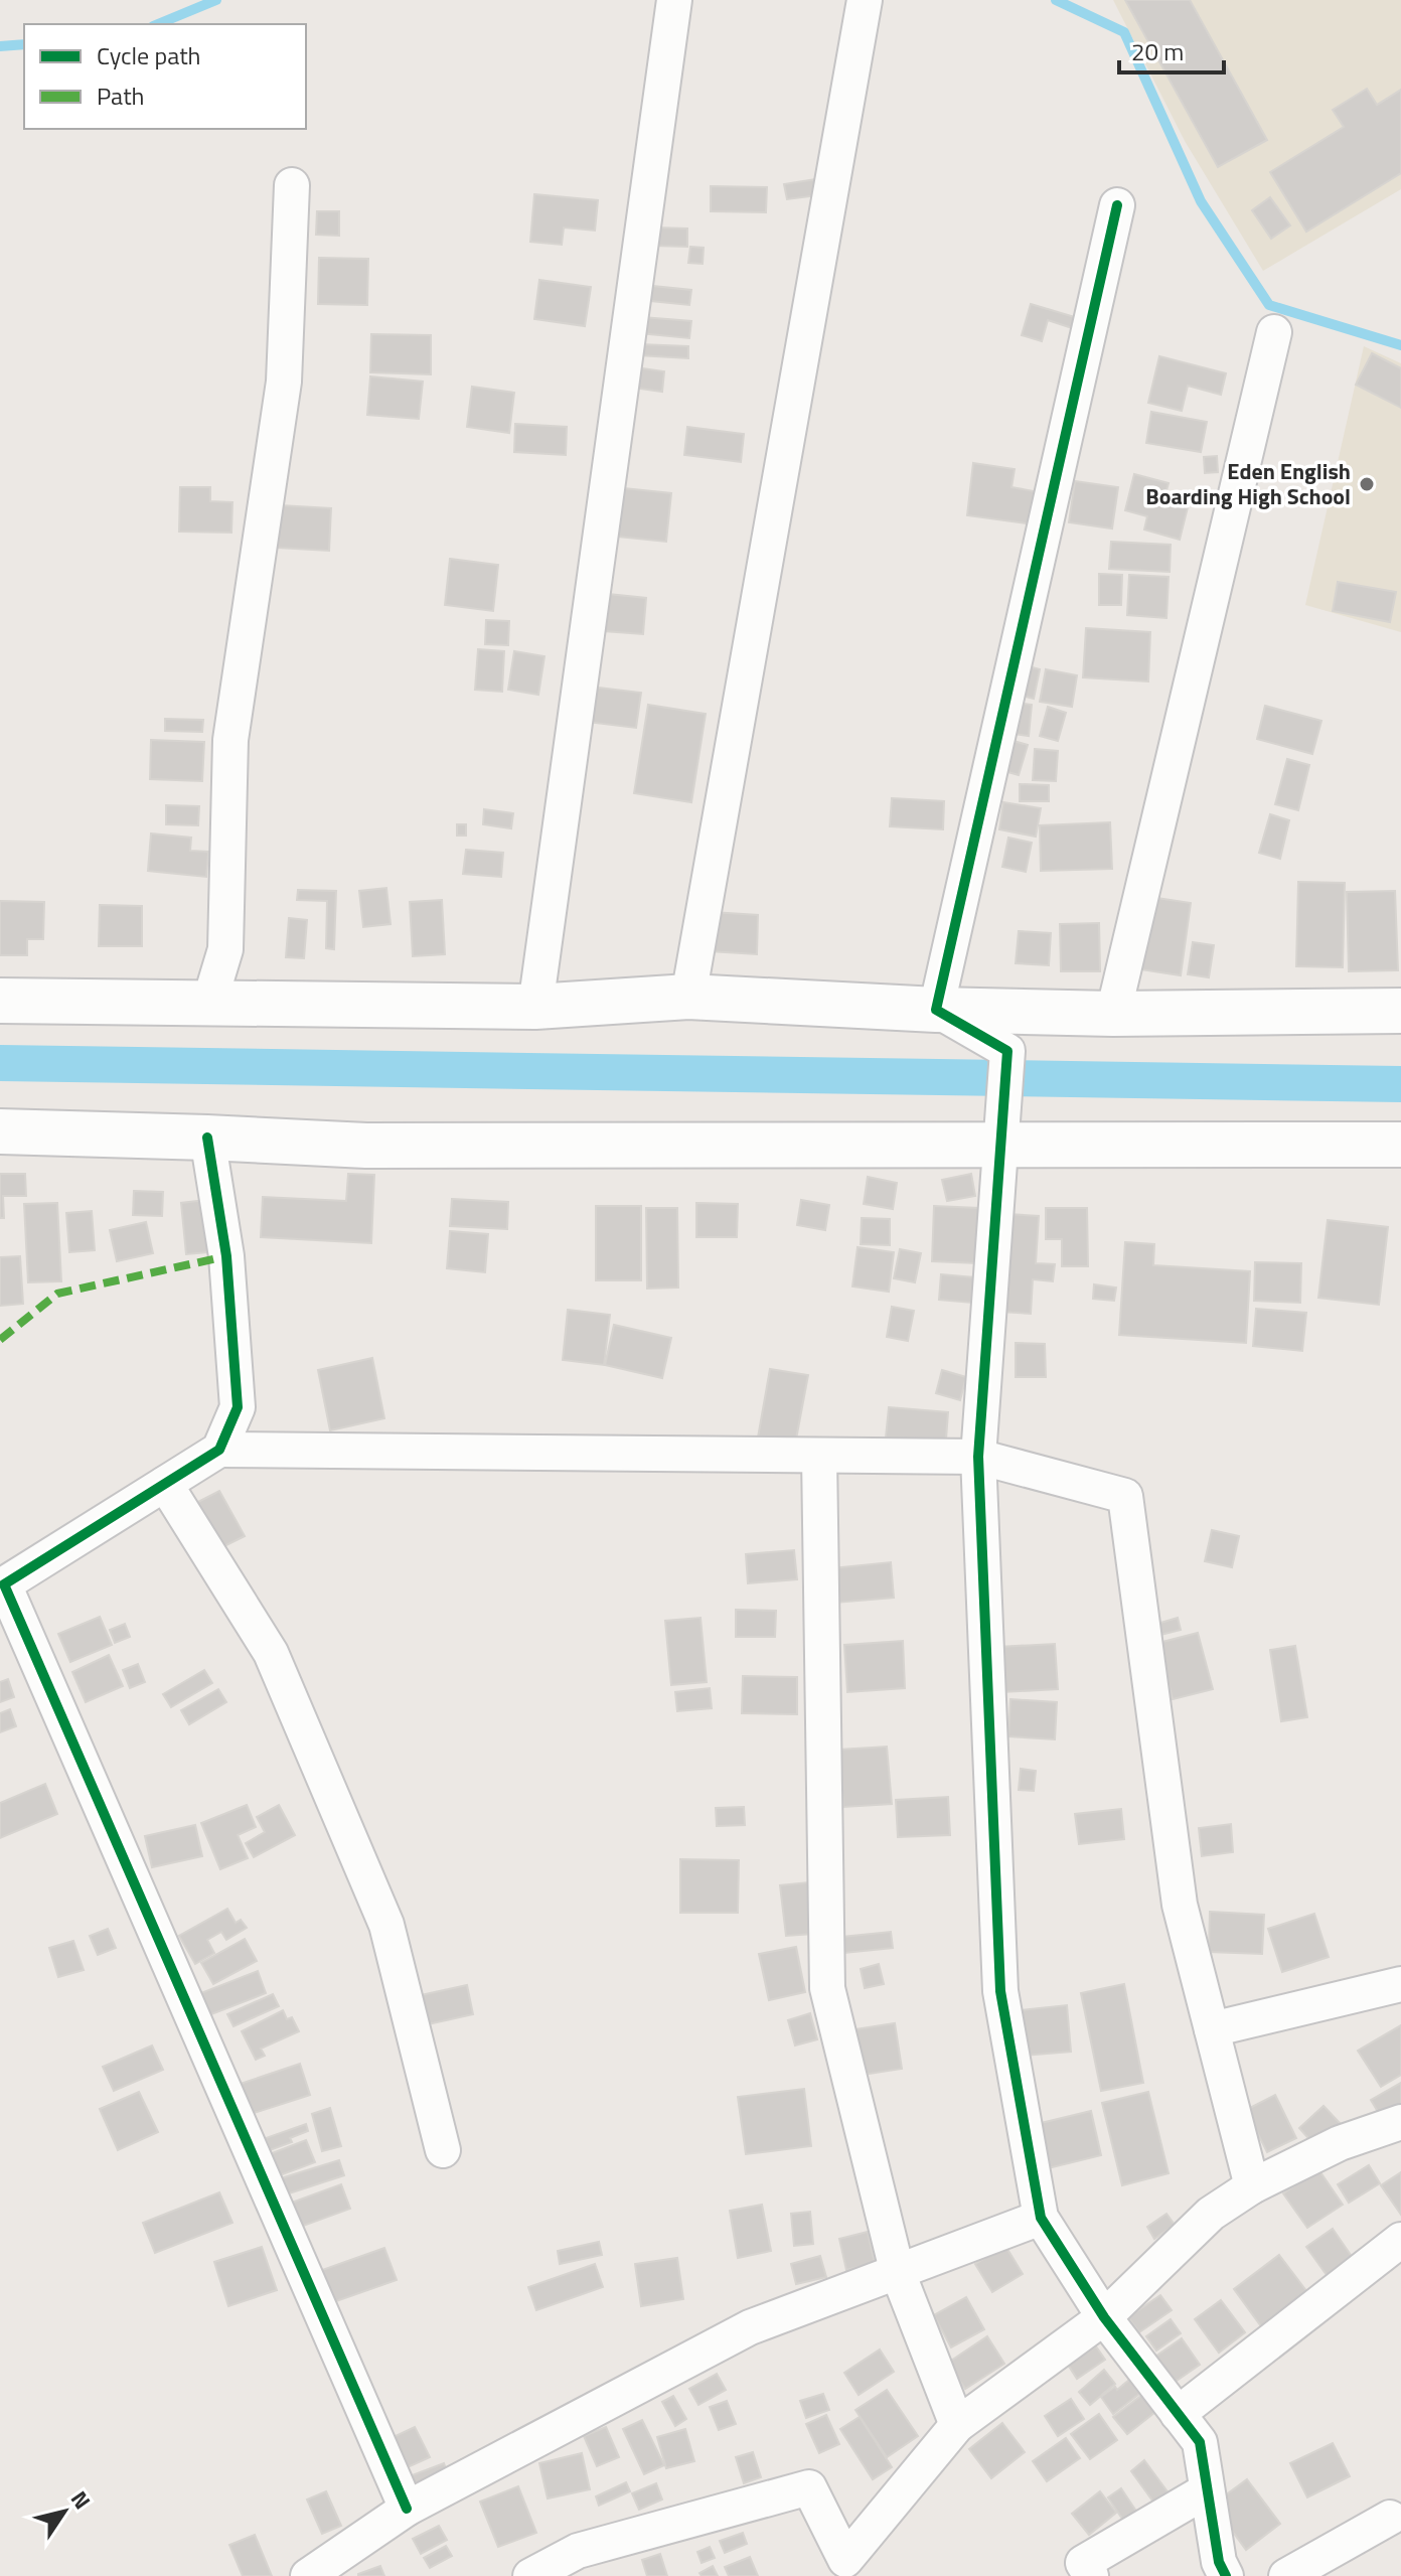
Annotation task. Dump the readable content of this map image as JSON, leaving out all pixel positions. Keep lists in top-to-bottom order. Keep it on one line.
{"places":["Eden English Boarding High School"],"legend":["Cycle path","Path"],"scale_bar":"20 m","north":"top right"}
